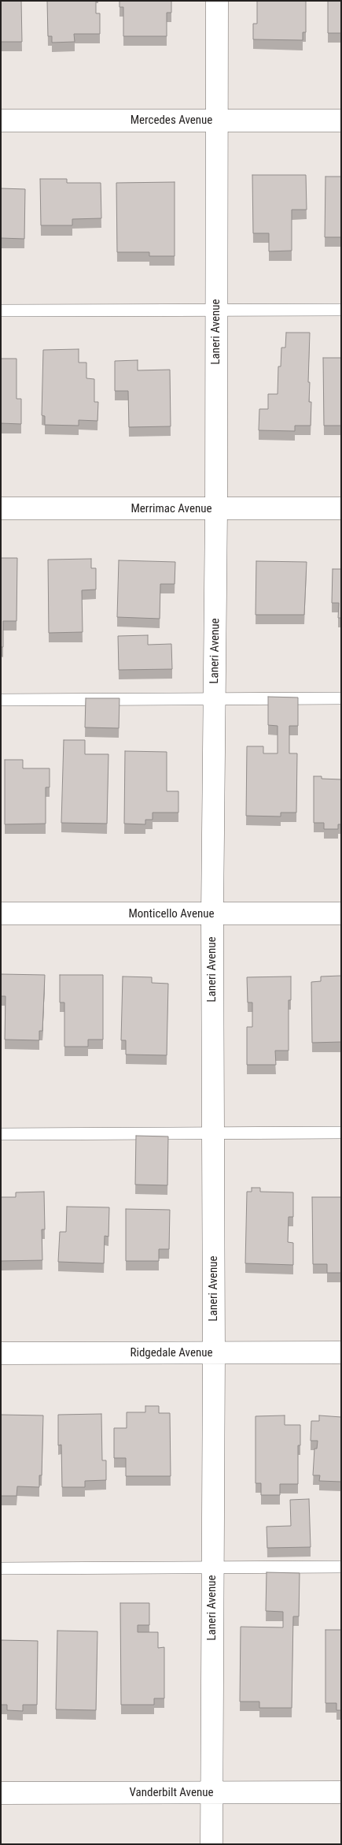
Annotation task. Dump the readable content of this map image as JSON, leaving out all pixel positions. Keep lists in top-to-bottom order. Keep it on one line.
{"streets":{"street":["Mercedes Avenue","Laneri Avenue","Merrimac Avenue","Monticello Avenue","Ridgedale Avenue","Vanderbilt Avenue"]},"crossings":[["Mercedes Avenue","Laneri Avenue"],["Laneri Avenue","Merrimac Avenue"],["Laneri Avenue","Monticello Avenue"],["Laneri Avenue","Ridgedale Avenue"],["Laneri Avenue","Vanderbilt Avenue"]]}
